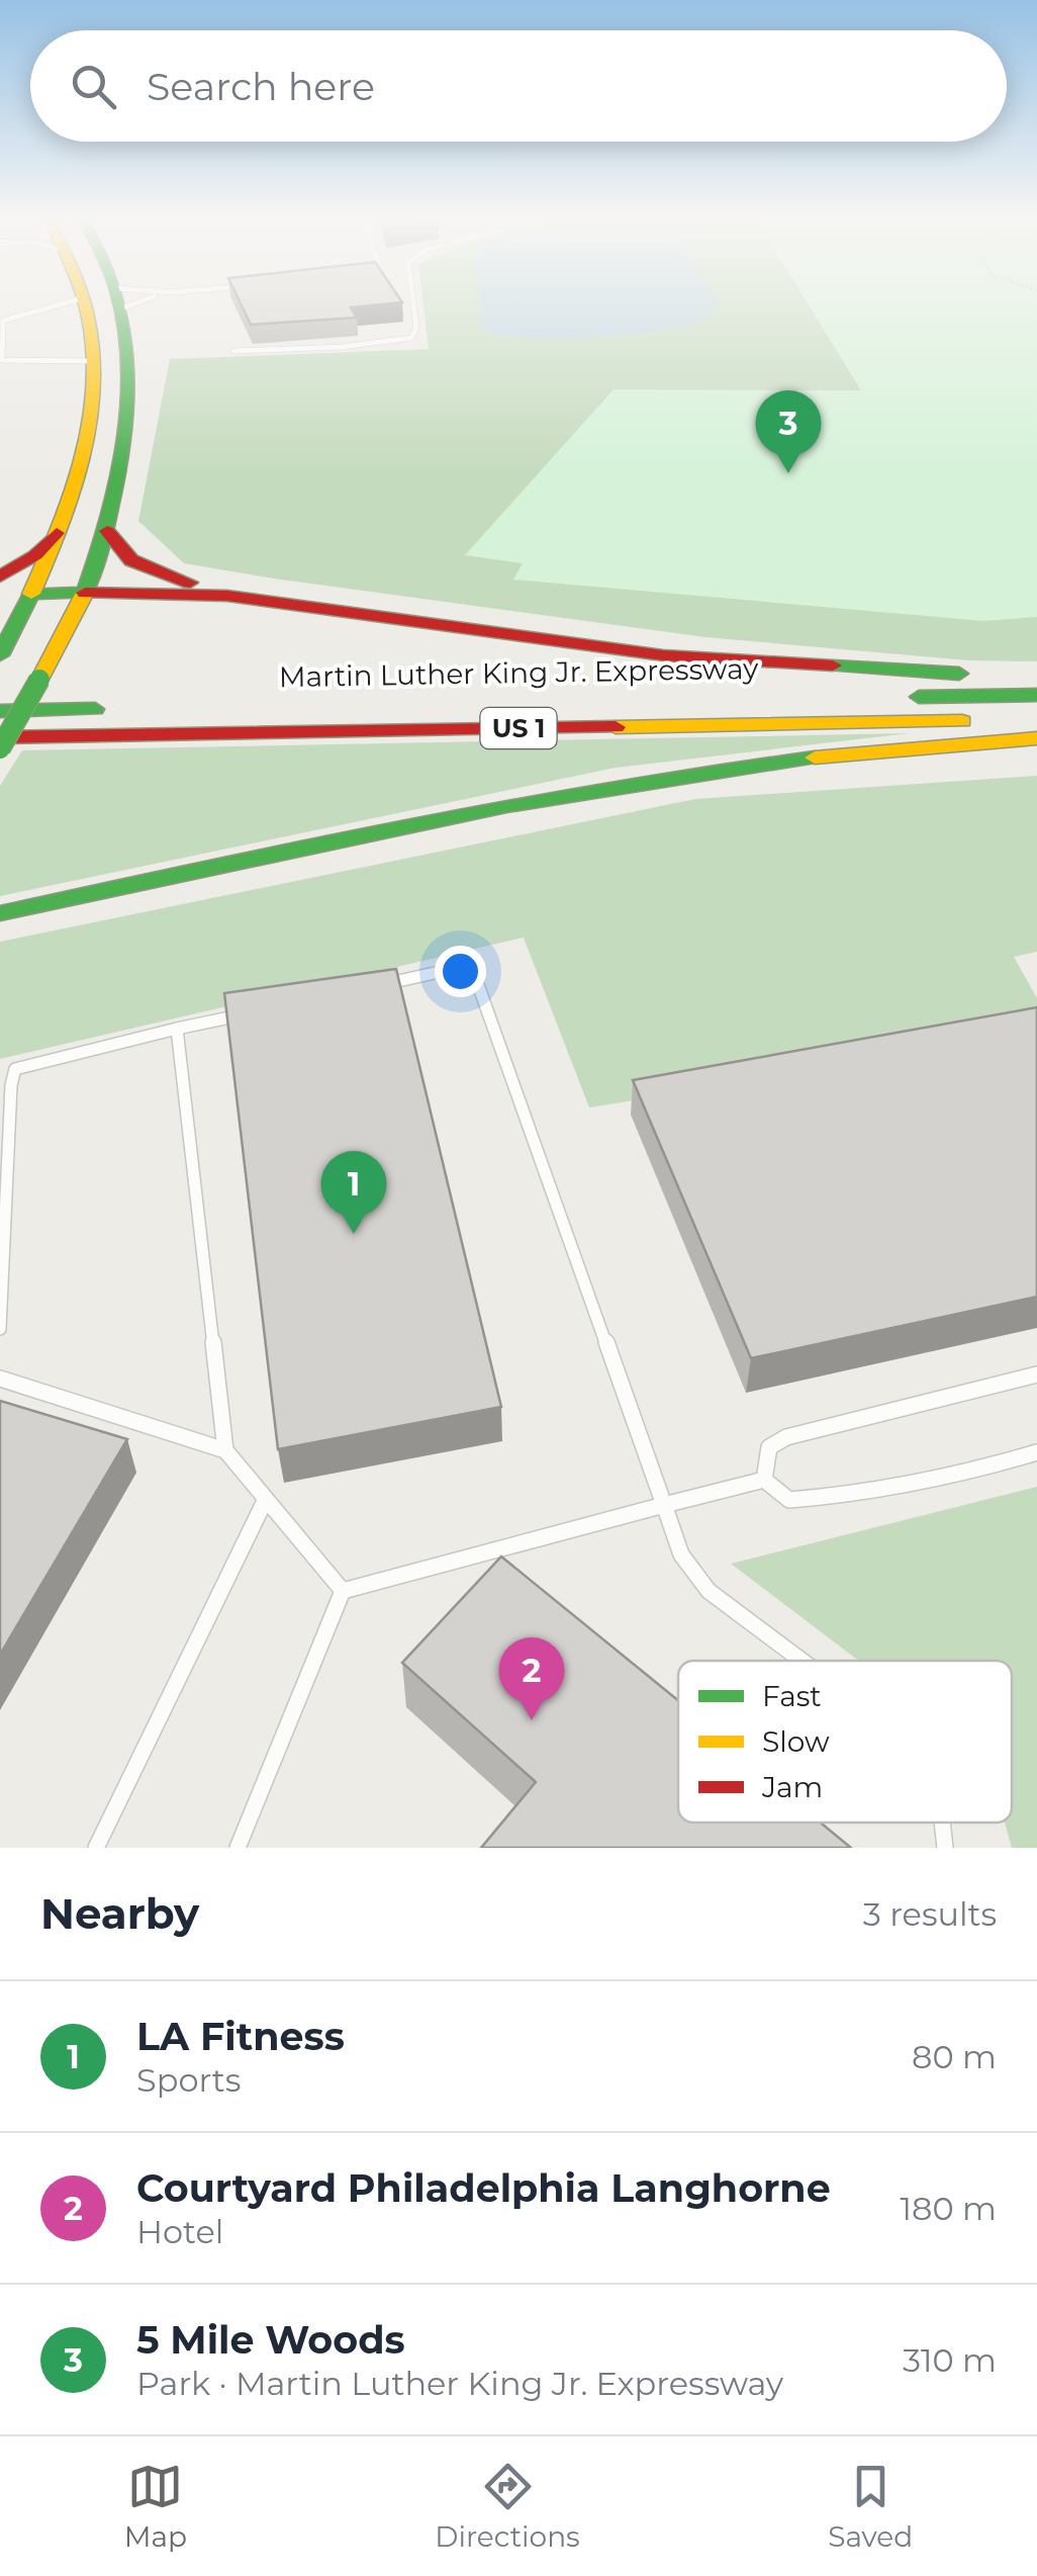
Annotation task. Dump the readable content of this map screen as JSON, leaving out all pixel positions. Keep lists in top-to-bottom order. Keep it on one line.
{"streets":{"main road":["Martin Luther King Jr. Expressway","US 1"]},"legend":["Fast","Slow","Jam"],"page":{"search":"Search here","pins":["3","1","2"],"heading":["Nearby","3 results"],"list":[{"mark":"1","name":"LA Fitness","note":"Sports","value":"80 m"},{"mark":"2","name":"Courtyard Philadelphia Langhorne","note":"Hotel","value":"180 m"},{"mark":"3","name":"5 Mile Woods","note":"Park · Martin Luther King Jr. Expressway","value":"310 m"}],"nav":["Map","Directions","Saved"]}}
